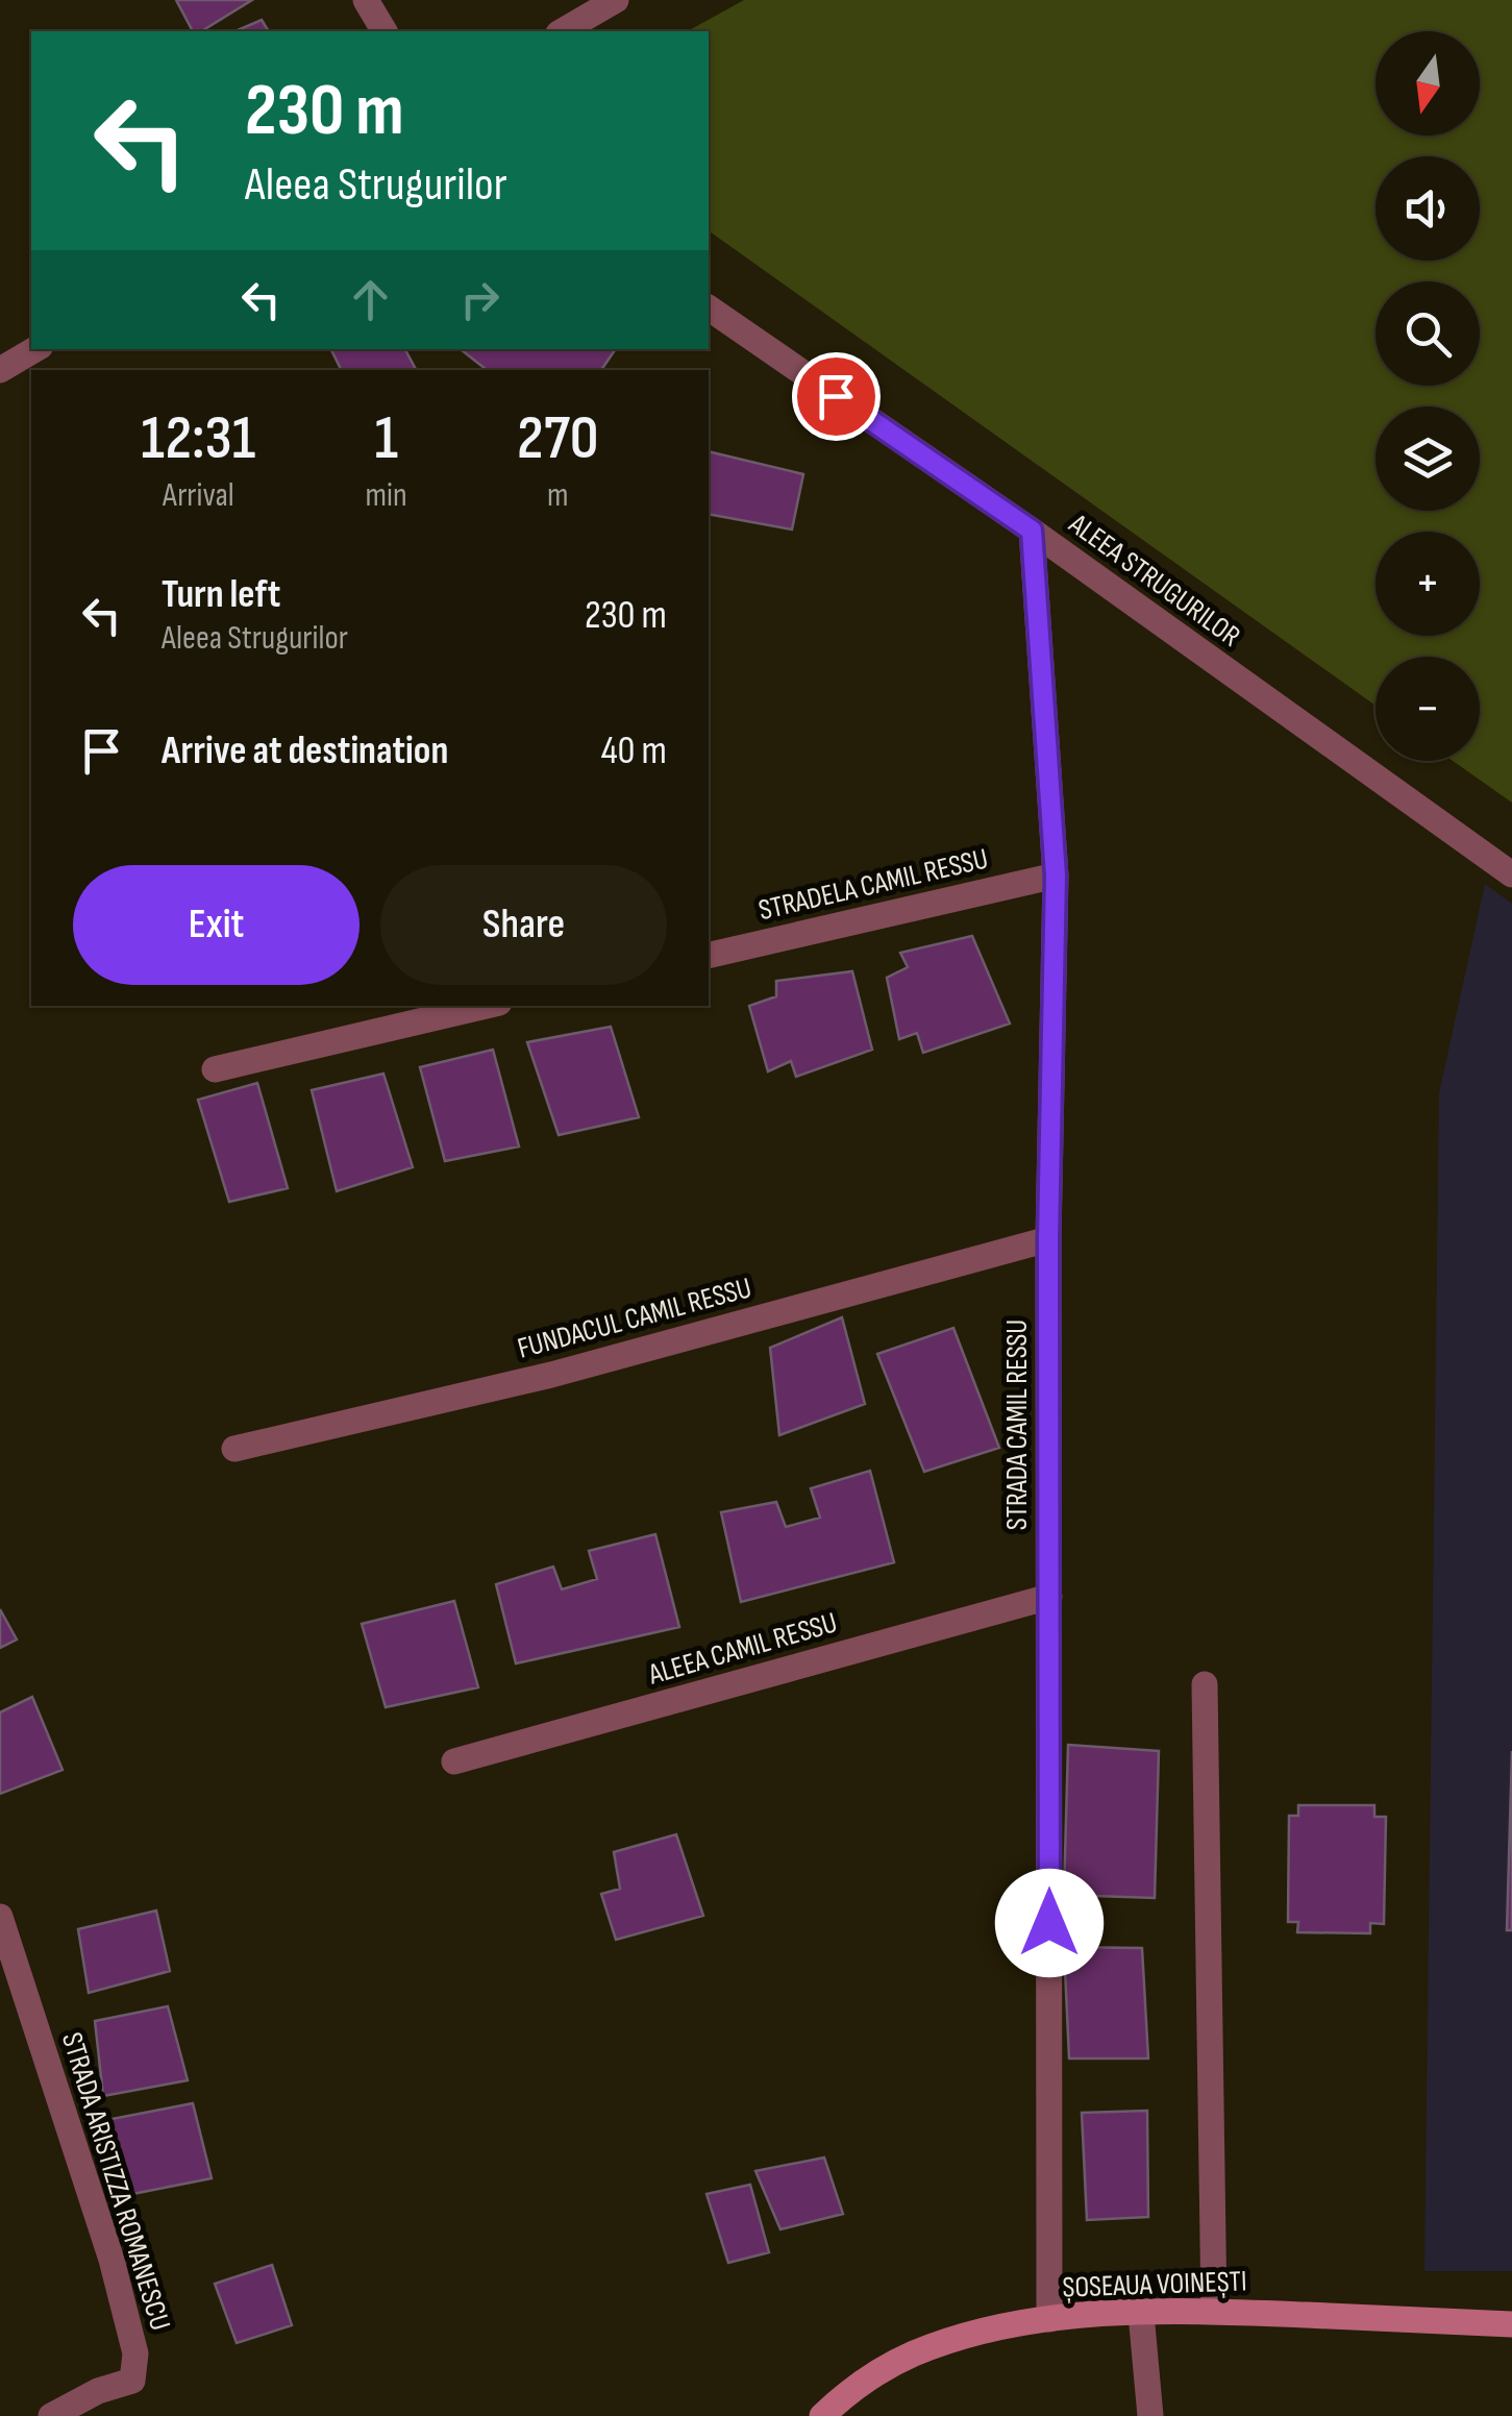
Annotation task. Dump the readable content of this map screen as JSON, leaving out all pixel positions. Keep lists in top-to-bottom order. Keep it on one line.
{"streets":{"main road":["ȘOSEAUA VOINEȘTI"],"street":["ALEEA STRUGURILOR","STRADELA CAMIL RESSU","FUNDACUL CAMIL RESSU","STRADA CAMIL RESSU","ALEEA CAMIL RESSU","STRADA ARISTIZZA ROMANESCU"]},"crossings":[["ALEEA STRUGURILOR","STRADA CAMIL RESSU"],["STRADELA CAMIL RESSU","STRADA CAMIL RESSU"],["FUNDACUL CAMIL RESSU","STRADA CAMIL RESSU"],["STRADA CAMIL RESSU","ALEEA CAMIL RESSU"],["STRADA CAMIL RESSU","ȘOSEAUA VOINEȘTI"]],"north":"bottom","page":{"map_buttons":["+","−"],"turn":["230 m","Aleea Strugurilor"],"eta":["12:31","Arrival","1","min","270","m"],"list":[{"name":"Turn left","note":"Aleea Strugurilor","value":"230 m"},{"name":"Arrive at destination","value":"40 m"}],"buttons":["Exit","Share"]}}
